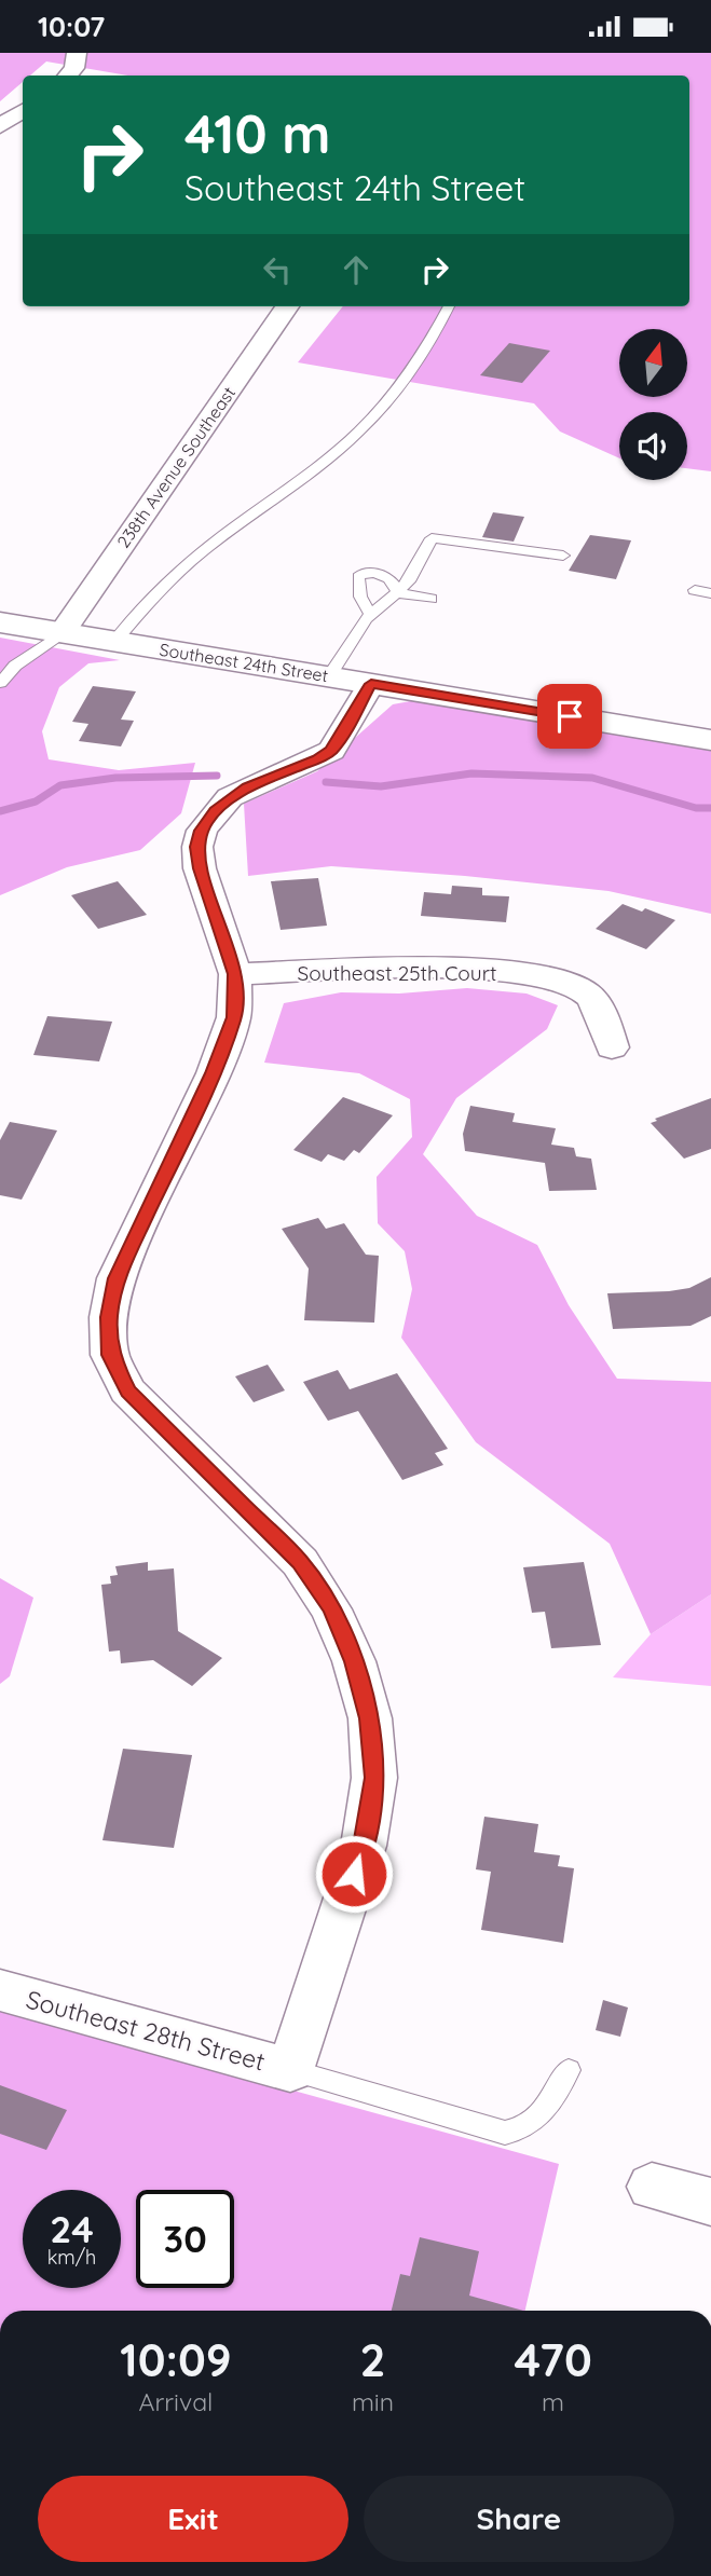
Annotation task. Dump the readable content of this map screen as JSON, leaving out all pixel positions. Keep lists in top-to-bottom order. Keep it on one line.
{"streets":{"street":["238th Avenue Southeast","Southeast 24th Street","Southeast 25th Court","Southeast 28th Street"]},"crossings":[["238th Avenue Southeast","Southeast 24th Street"]],"north":"top","page":{"status":"10:07","turn":["410 m","Southeast 24th Street"],"speed":"24 km/h","limit":"30","eta":["10:09","Arrival","2","min","470","m"],"buttons":["Exit","Share"]}}
